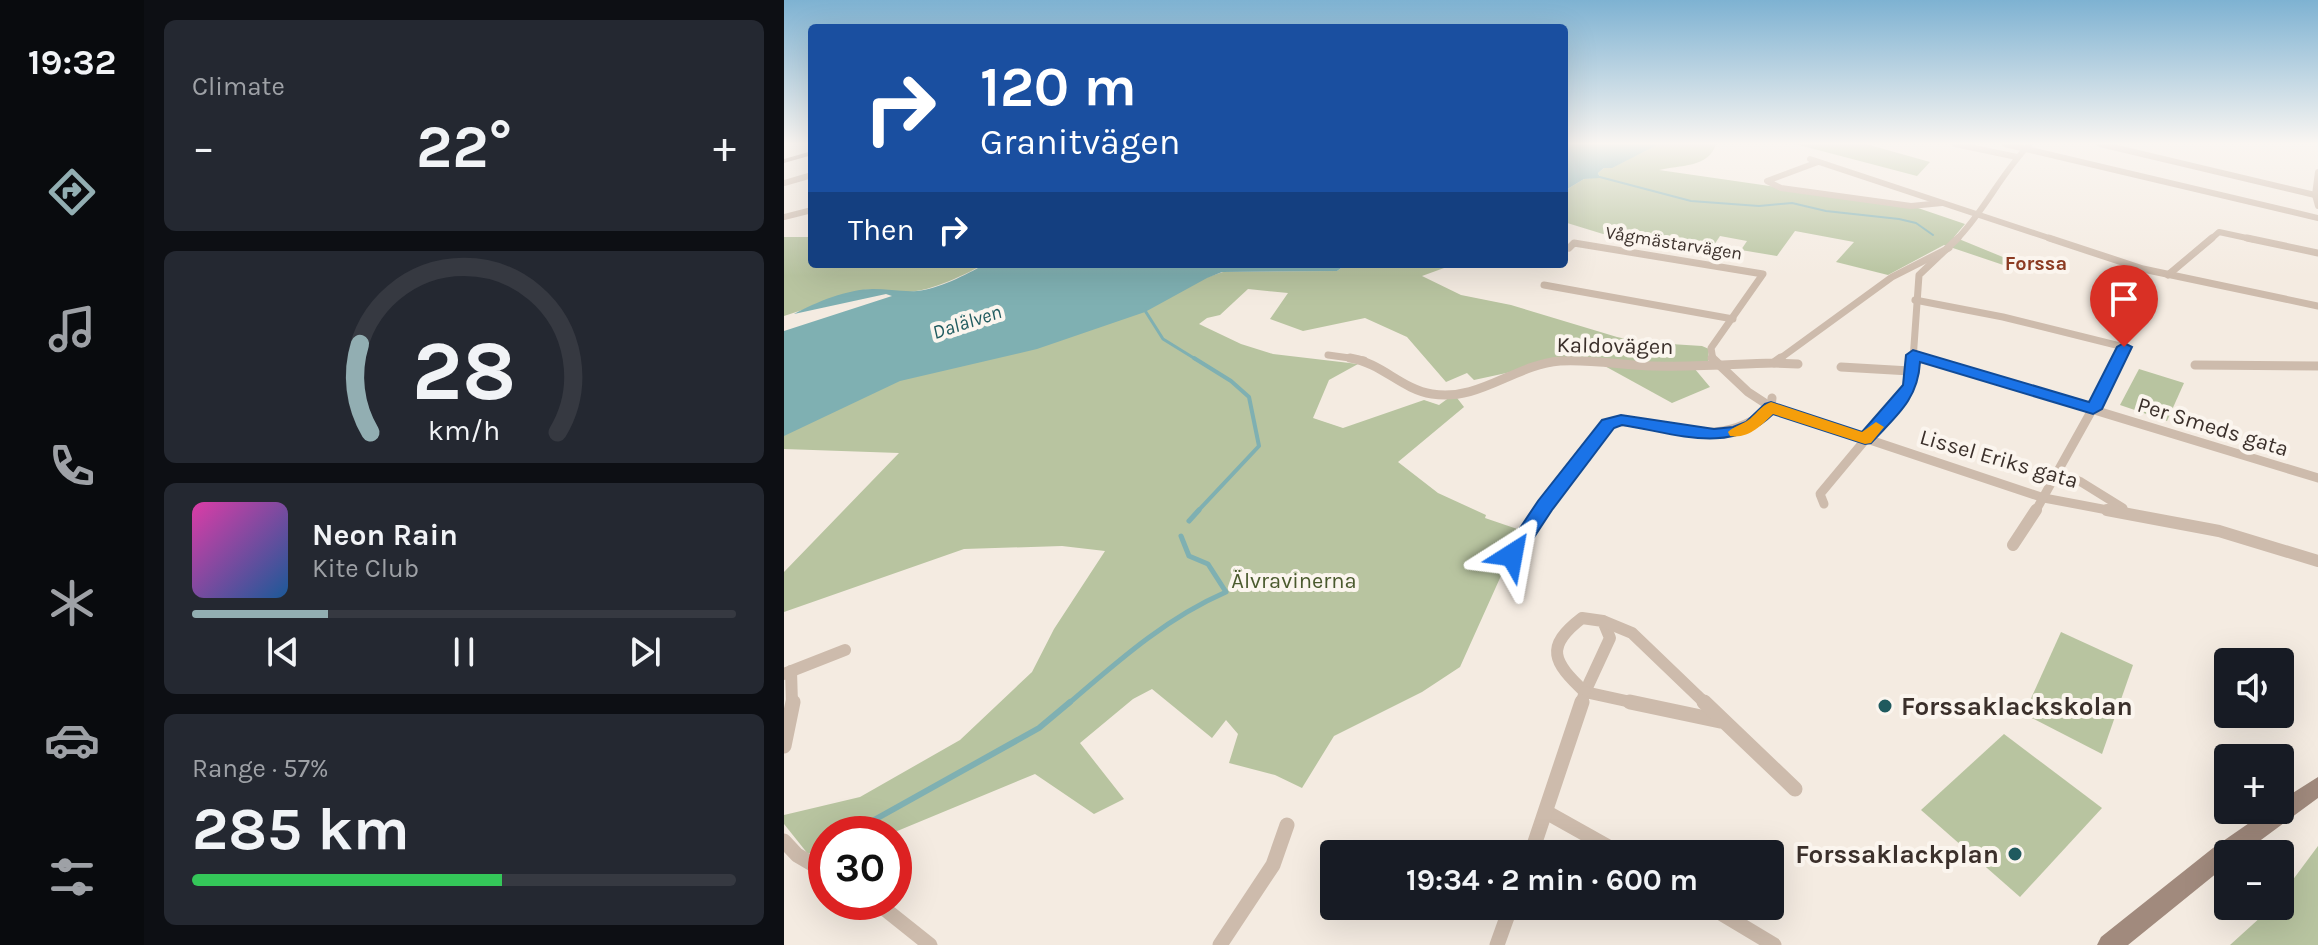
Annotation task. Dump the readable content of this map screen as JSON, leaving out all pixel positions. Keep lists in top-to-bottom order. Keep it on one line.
{"streets":{"street":["Vågmästarvägen","Kaldovägen","Per Smeds gata","Lissel Eriks gata"]},"crossings":[["Vågmästarvägen","Kaldovägen"],["Vågmästarvägen","Lissel Eriks gata"],["Kaldovägen","Lissel Eriks gata"]],"districts":["Forssa"],"water":["Dalälven"],"parks":["Älvravinerna"],"places":["Forssaklackskolan","Forssaklackplan"],"page":{"tabs":"19:32","tile":["Climate",["Range · 57%","285 km"]],"turn":["120 m","Granitvägen"],"heat":["−","22°","+"],"then":"Then","song":["Neon Rain","Kite Club"],"map_buttons":["+","−"],"limit":"30","trip":"19:34 · 2 min · 600 m","gauge":["28","km/h"]}}
